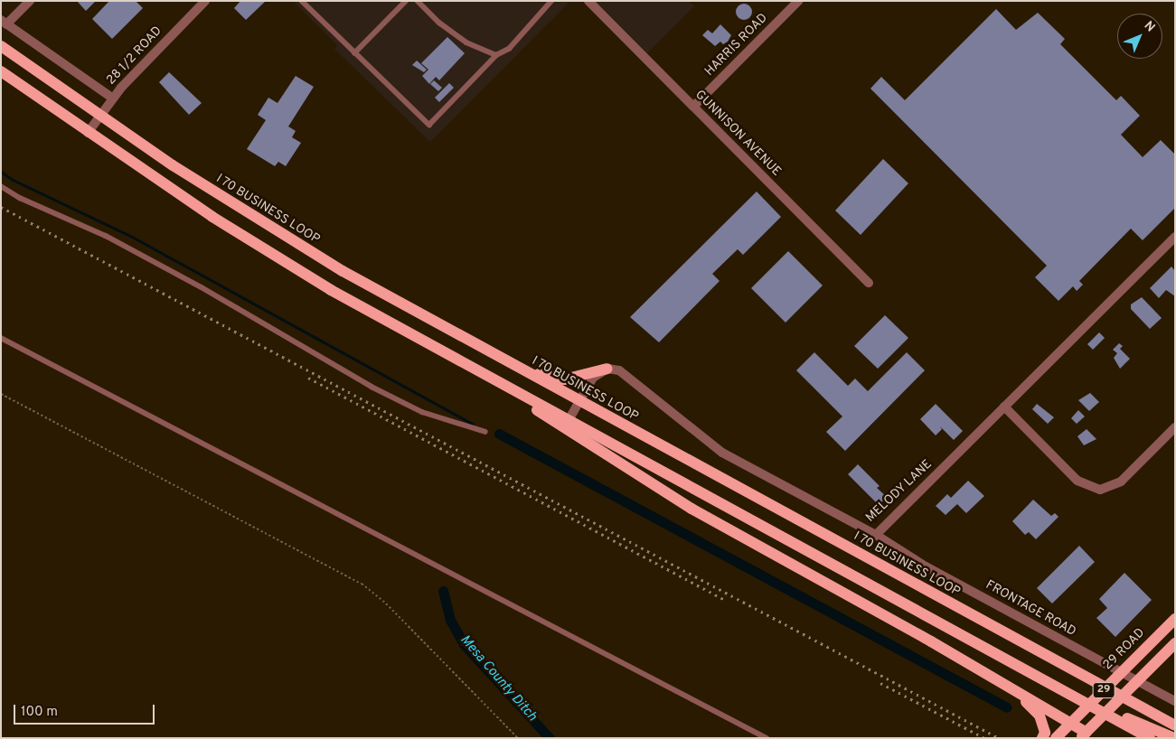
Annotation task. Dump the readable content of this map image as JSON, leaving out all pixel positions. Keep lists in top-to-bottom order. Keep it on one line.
{"streets":{"main road":["I 70 BUSINESS LOOP","29 ROAD","29"],"street":["HARRIS ROAD","28 1/2 ROAD","GUNNISON AVENUE","MELODY LANE","FRONTAGE ROAD"]},"crossings":[["HARRIS ROAD","GUNNISON AVENUE"],["28 1/2 ROAD","I 70 BUSINESS LOOP"],["MELODY LANE","FRONTAGE ROAD"]],"water":["Mesa County Ditch"],"scale_bar":"100 m","north":"top right"}
